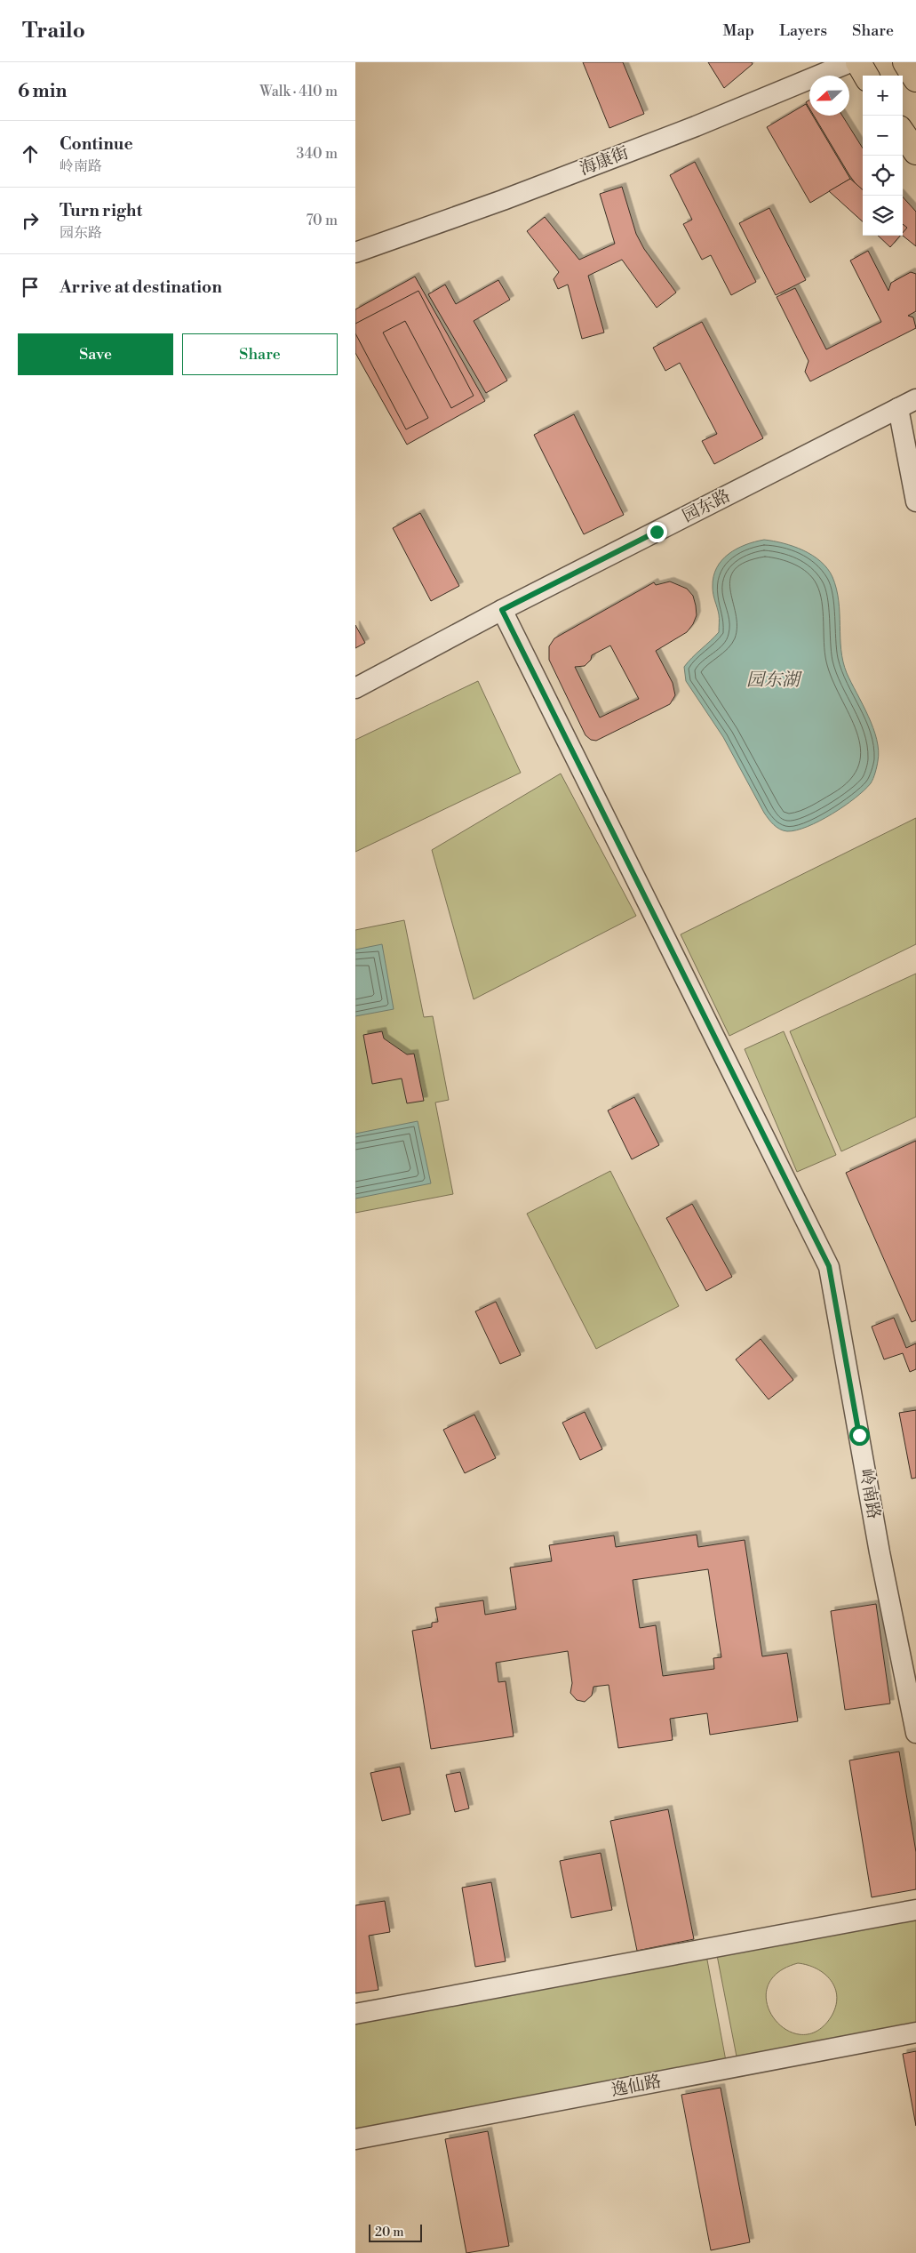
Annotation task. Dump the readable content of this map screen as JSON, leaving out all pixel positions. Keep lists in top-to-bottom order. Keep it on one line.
{"streets":{"street":["海康街","园东路","岭南路","逸仙路"]},"crossings":[["园东路","岭南路"]],"water":["园东湖"],"scale_bar":"20 m","north":"left","page":{"header":"Trailo","nav":["Map","Layers","Share"],"heading":["6 min","Walk · 410 m"],"map_buttons":["+","−"],"list":[["Continue","岭南路","340 m"],["Turn right","园东路","70 m"],"Arrive at destination"],"buttons":["Save","Share"],"scale":"20 m"}}
